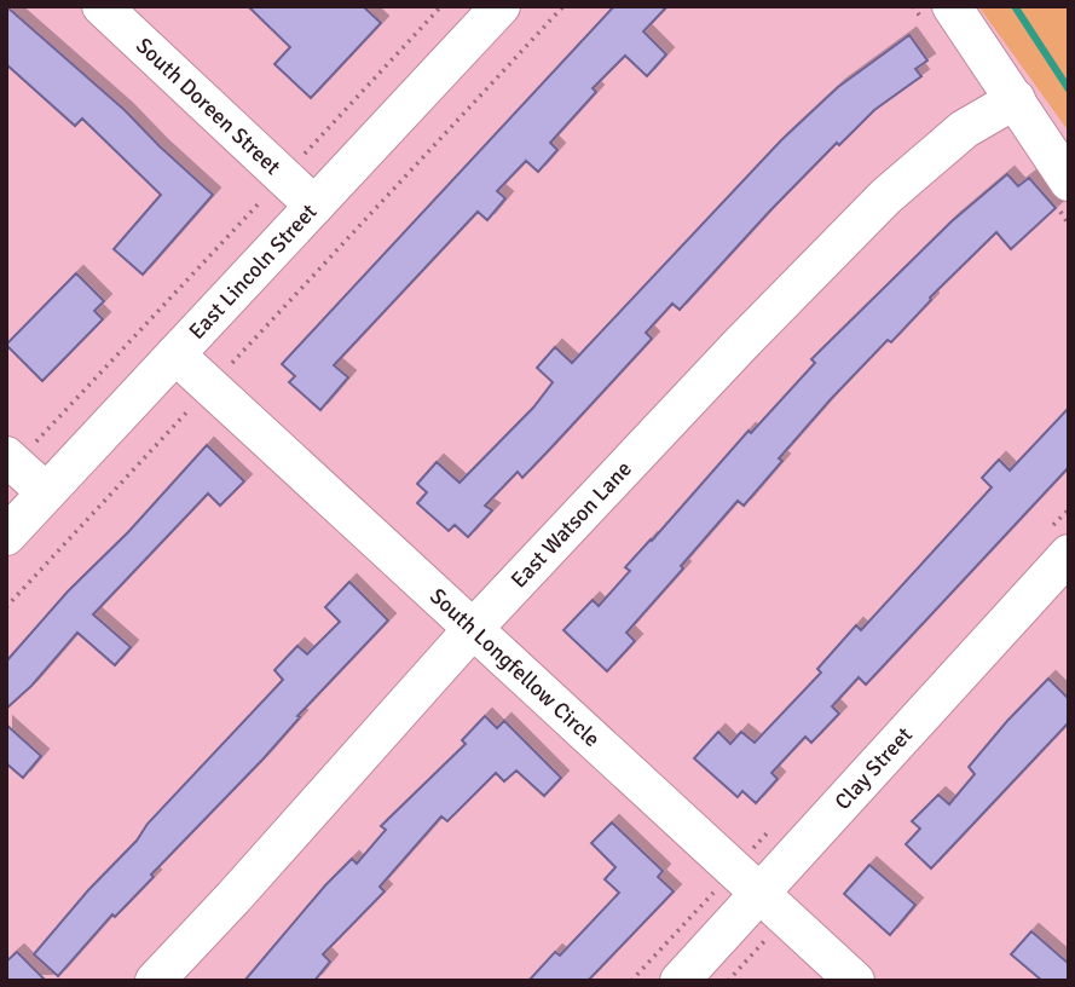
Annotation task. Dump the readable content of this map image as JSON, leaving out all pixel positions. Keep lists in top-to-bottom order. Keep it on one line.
{"streets":{"street":["South Doreen Street","East Lincoln Street","East Watson Lane","South Longfellow Circle","Clay Street"]},"crossings":[["South Doreen Street","East Lincoln Street"],["East Lincoln Street","South Longfellow Circle"],["East Watson Lane","South Longfellow Circle"],["South Longfellow Circle","Clay Street"]]}
